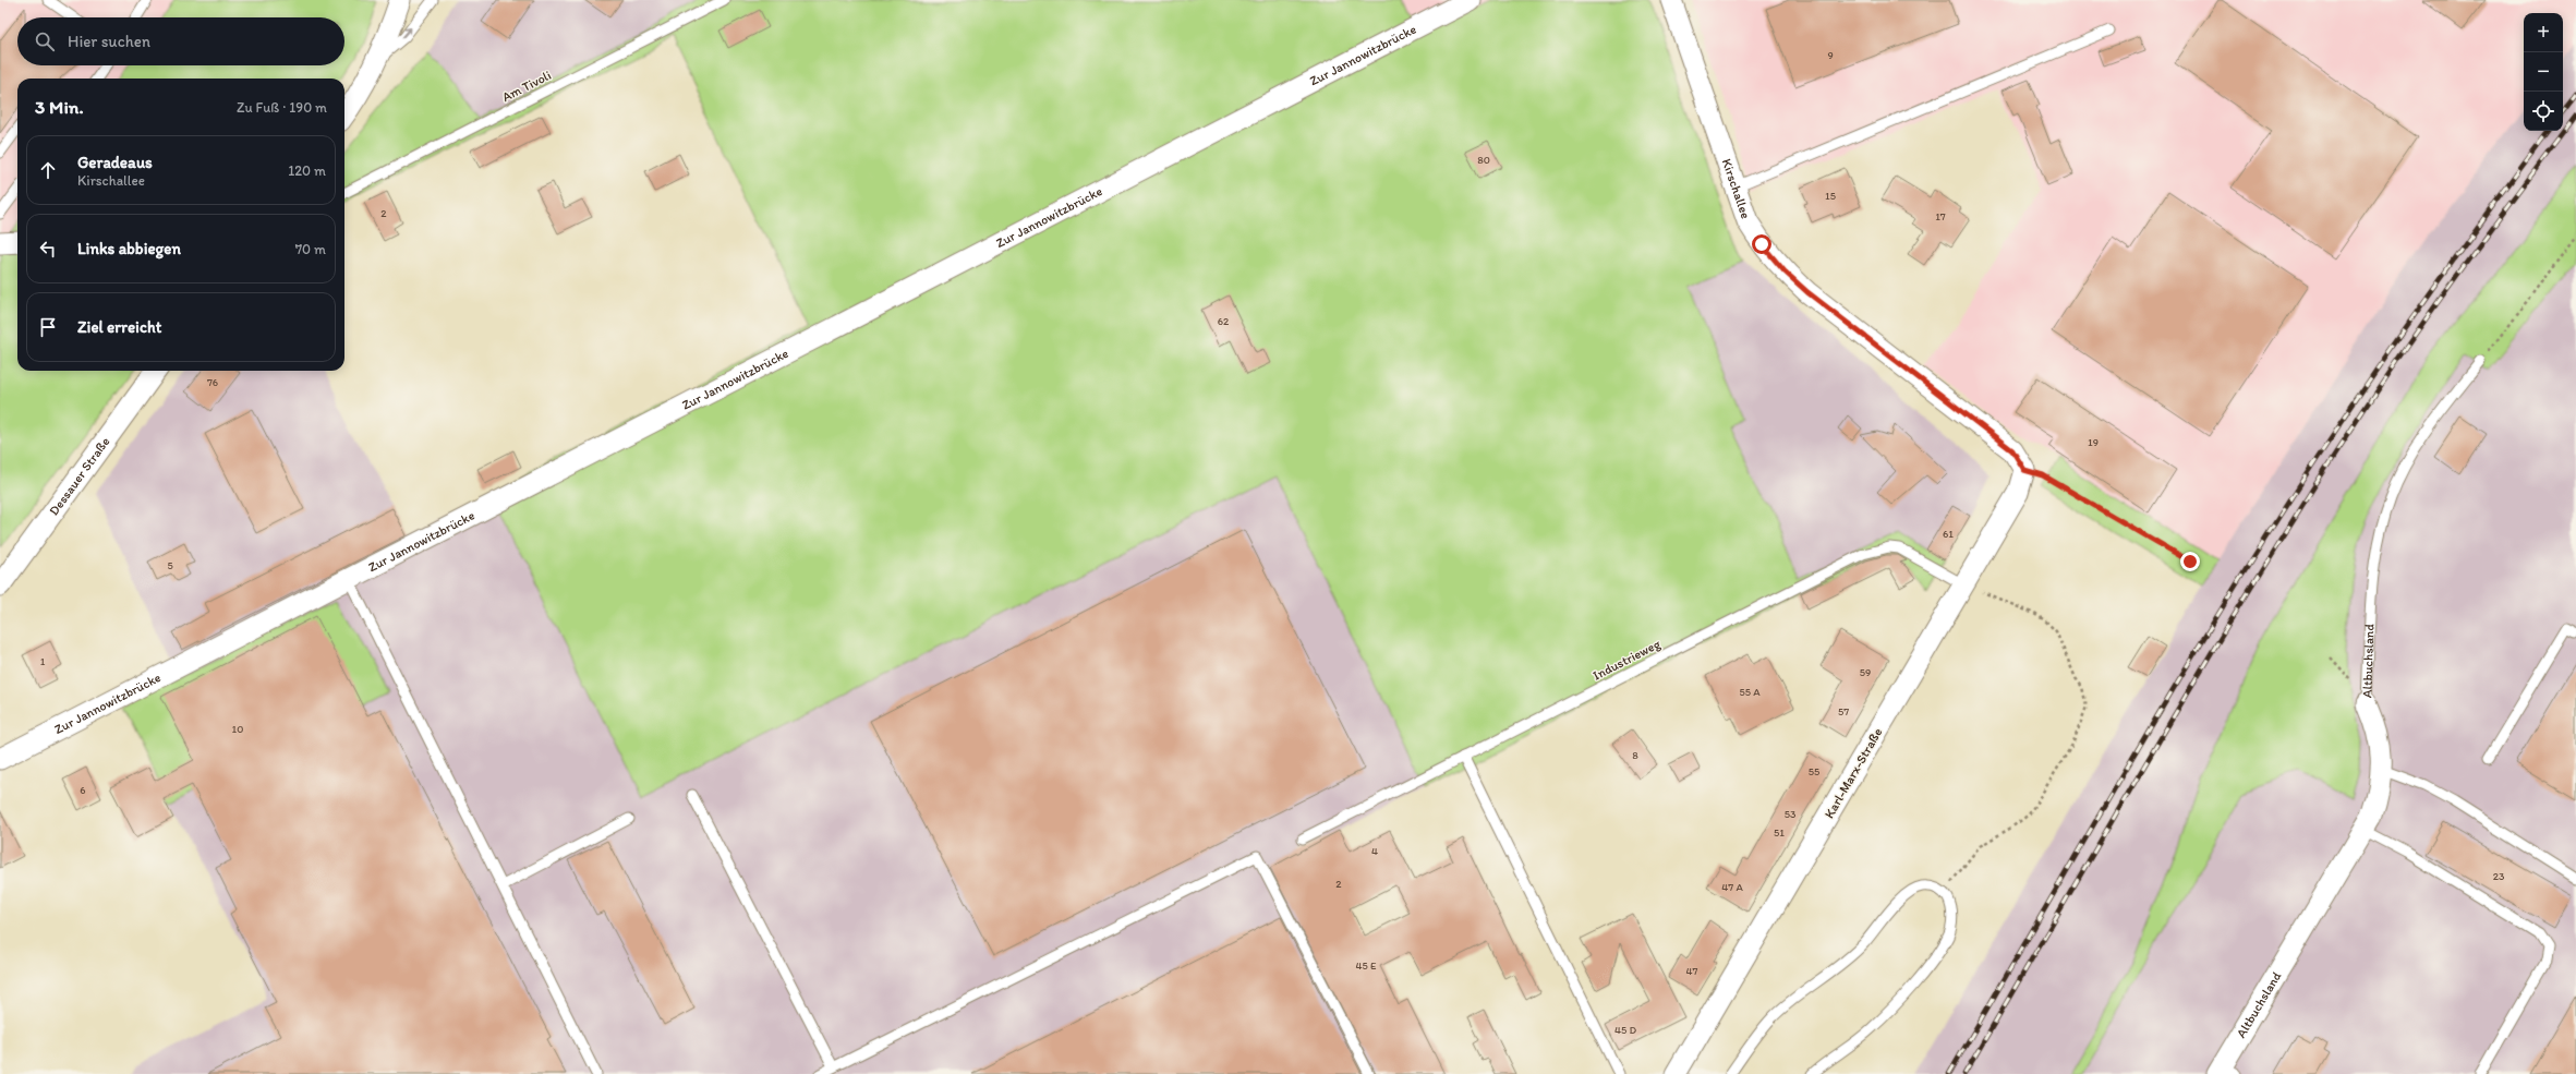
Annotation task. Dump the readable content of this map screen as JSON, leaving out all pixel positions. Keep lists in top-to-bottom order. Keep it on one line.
{"streets":{"street":["Zur Jannowitzbrücke","Kirschallee","Dessauer Straße","Altbuchsland","Karl-Marx-Straße"],"lane":["Am Tivoli","Industrieweg"]},"crossings":[["Kirschallee","Karl-Marx-Straße"],["Industrieweg","Karl-Marx-Straße"]],"house_numbers":["9","80","15","2","17","62","76","19","61","5","1","59","55 A","57","10","8","55","6","53","51","4","23","2","47 A","45 E","47","45 D"],"page":{"map_buttons":["+","−"],"search":"Hier suchen","heading":["3 Min.","Zu Fuß · 190 m"],"list":[["Geradeaus","Kirschallee","120 m"],["Links abbiegen","70 m"],"Ziel erreicht"]}}
